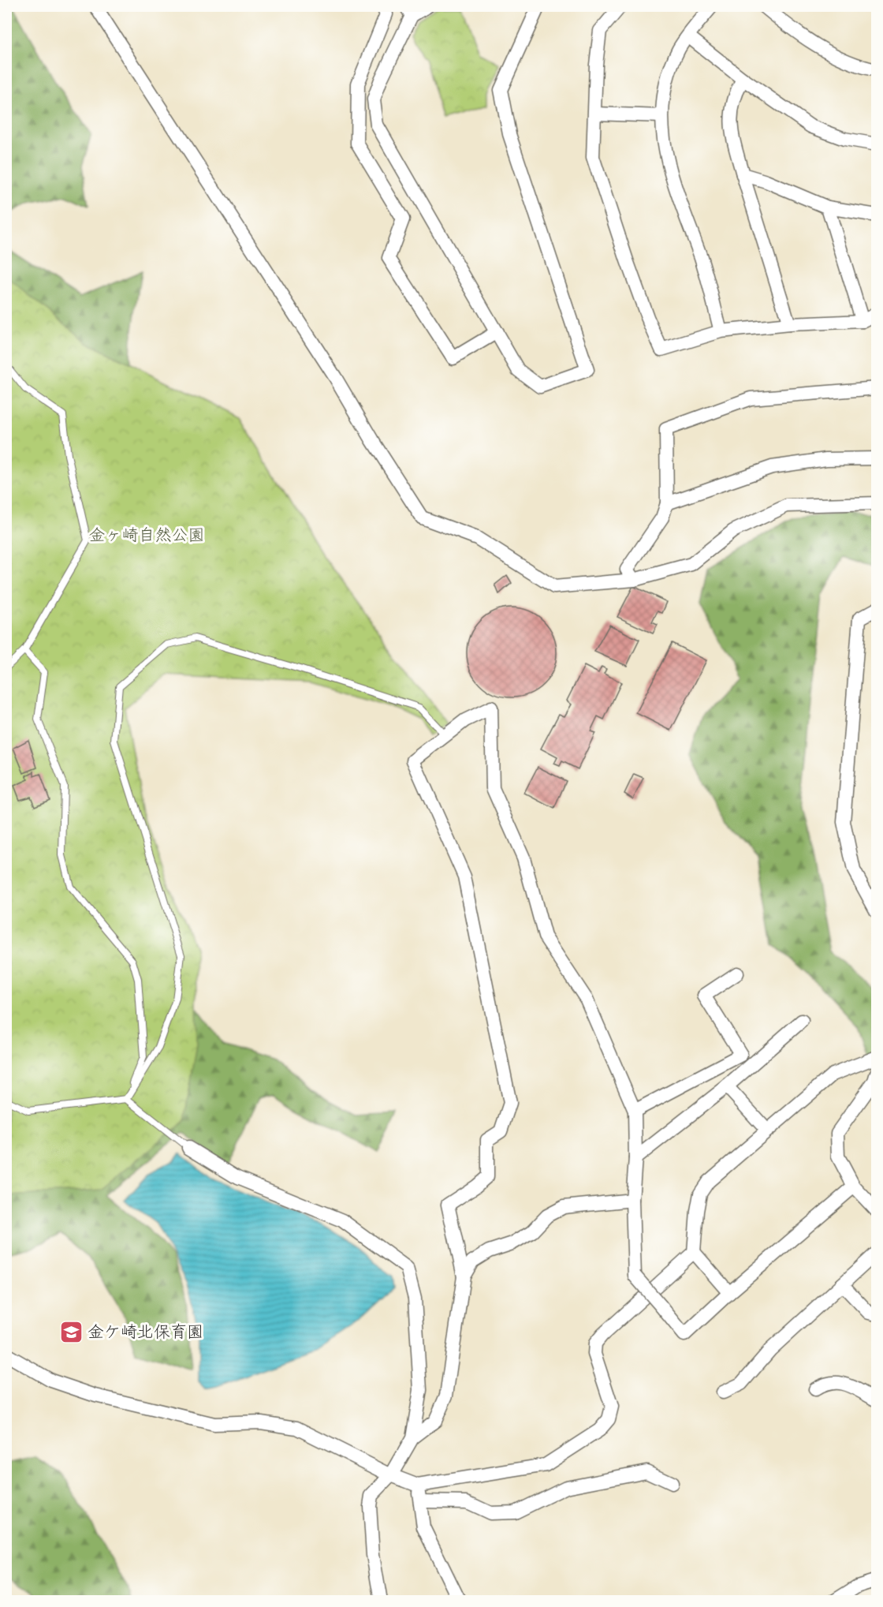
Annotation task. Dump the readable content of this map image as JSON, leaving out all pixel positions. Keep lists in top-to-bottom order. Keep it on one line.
{"parks":["金ヶ崎自然公園"],"places":{"school or university":["金ケ崎北保育園"]}}
